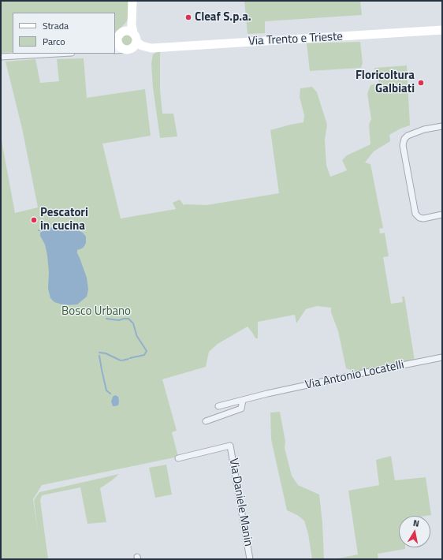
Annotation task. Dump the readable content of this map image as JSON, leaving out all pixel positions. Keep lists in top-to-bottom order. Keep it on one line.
{"streets":{"street":["Via Trento e Trieste","Via Antonio Locatelli","Via Daniele Manin"]},"parks":["Bosco Urbano"],"places":["Cleaf S.p.a.","Floricoltura Galbiati","Pescatori in cucina"],"legend":["Strada","Parco"],"north":"top"}
